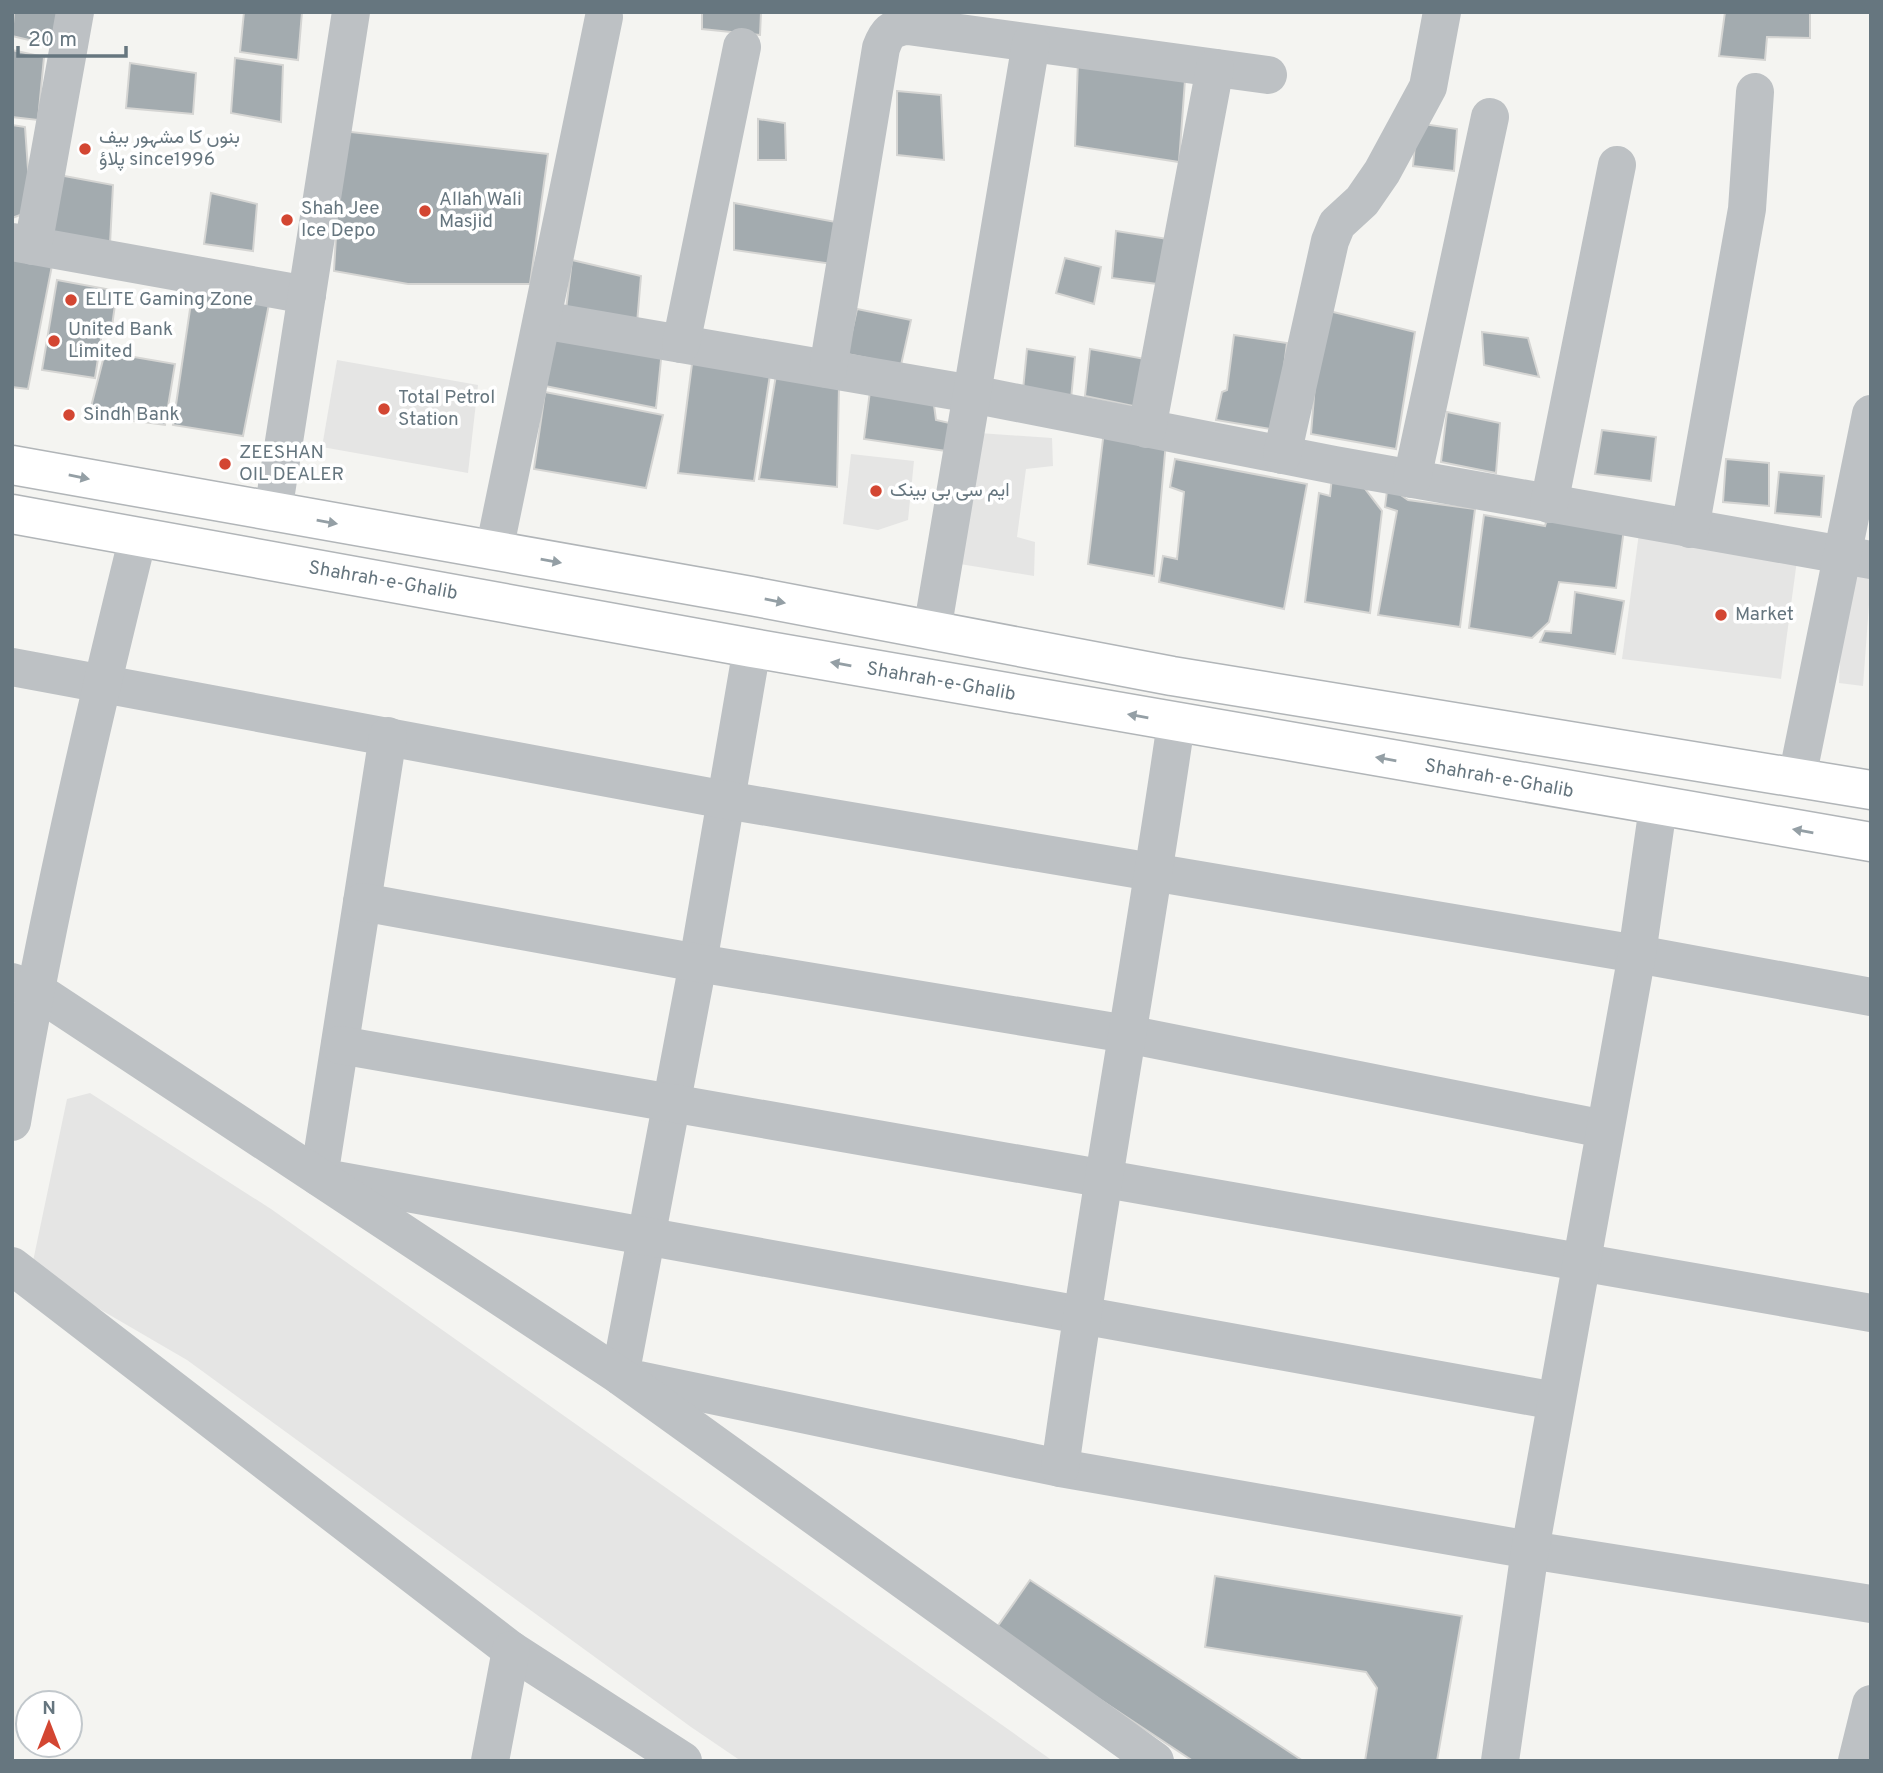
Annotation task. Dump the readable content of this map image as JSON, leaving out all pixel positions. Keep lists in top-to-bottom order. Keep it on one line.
{"streets":{"main road":["Shahrah-e-Ghalib"]},"places":["بنوں کا مشہور بیف پلاؤ since1996","Allah Wali Masjid","Shah Jee Ice Depo","ELITE Gaming Zone","United Bank Limited","Total Petrol Station","Sindh Bank","ZEESHAN OIL DEALER","ایم سی بی بینک","Market"],"scale_bar":"20 m","north":"top"}
